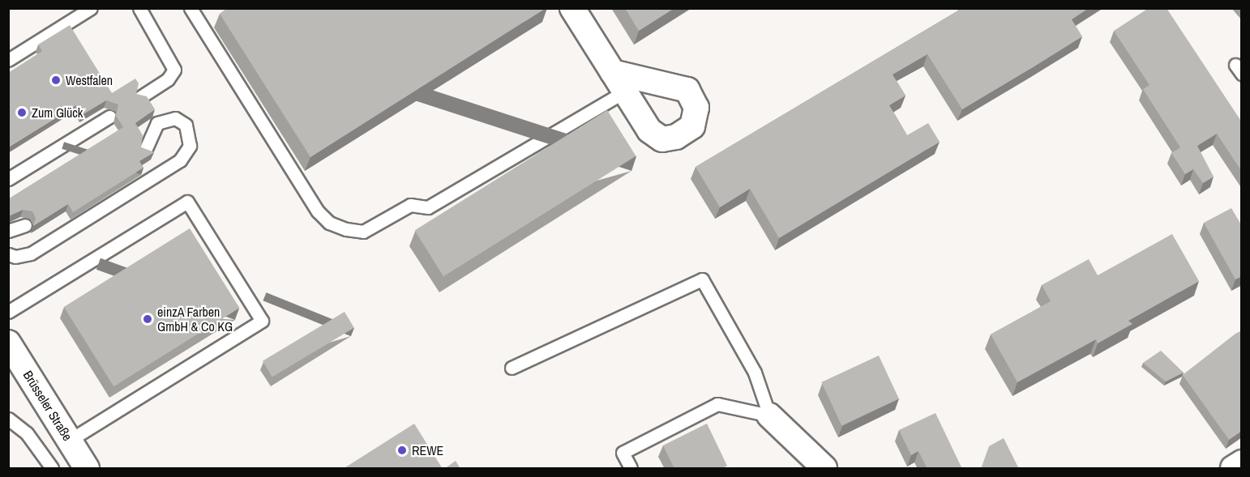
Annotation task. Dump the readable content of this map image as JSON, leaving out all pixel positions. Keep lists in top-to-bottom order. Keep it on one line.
{"streets":{"street":["Brüsseler Straße"]},"places":["Westfalen","Zum Glück","einzA Farben GmbH & Co KG","REWE"]}
